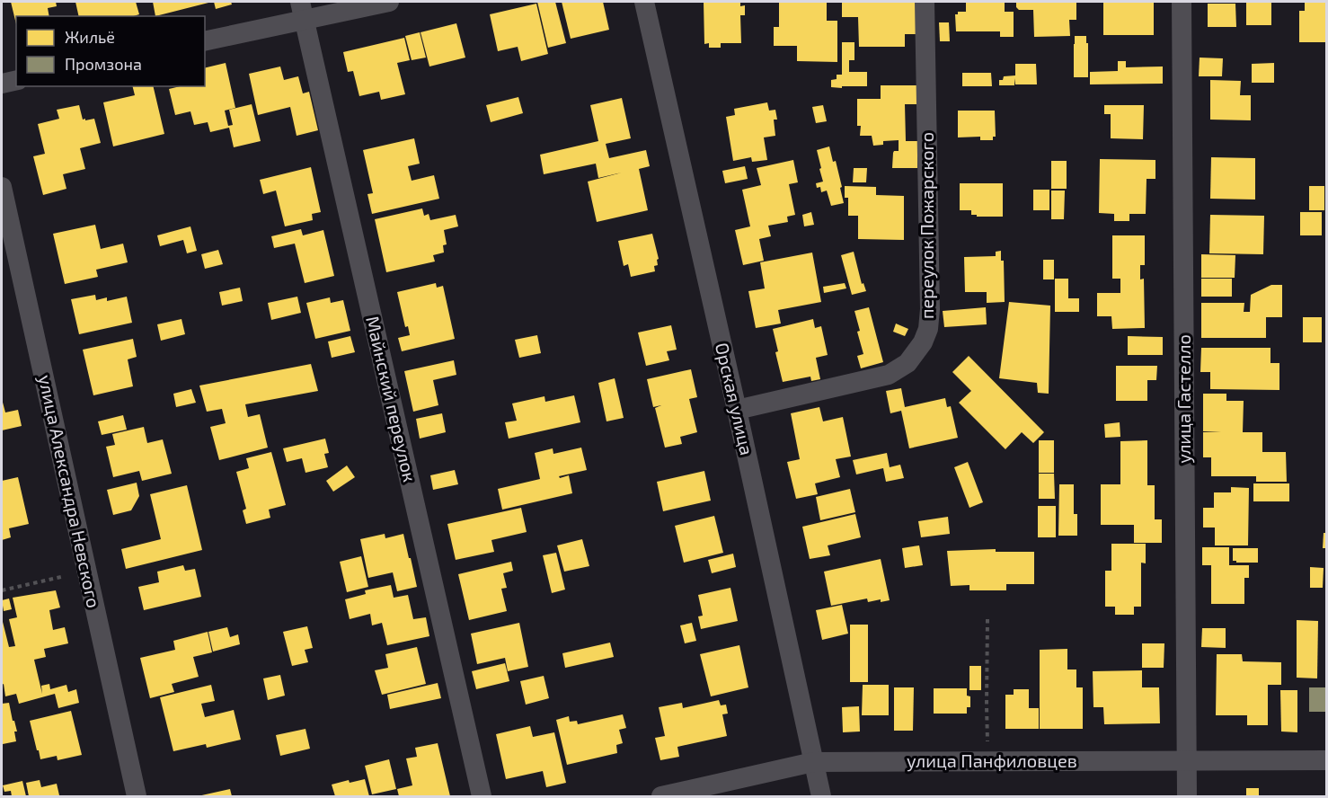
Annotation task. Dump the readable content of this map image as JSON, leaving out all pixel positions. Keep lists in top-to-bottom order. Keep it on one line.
{"streets":{"street":["переулок Пожарского","Майнский переулок","Орская улица","улица Гастелло","улица Александра Невского","улица Панфиловцев"]},"crossings":[["переулок Пожарского","Орская улица"],["Орская улица","улица Панфиловцев"],["улица Гастелло","улица Панфиловцев"]],"legend":["Жильё","Промзона"]}
